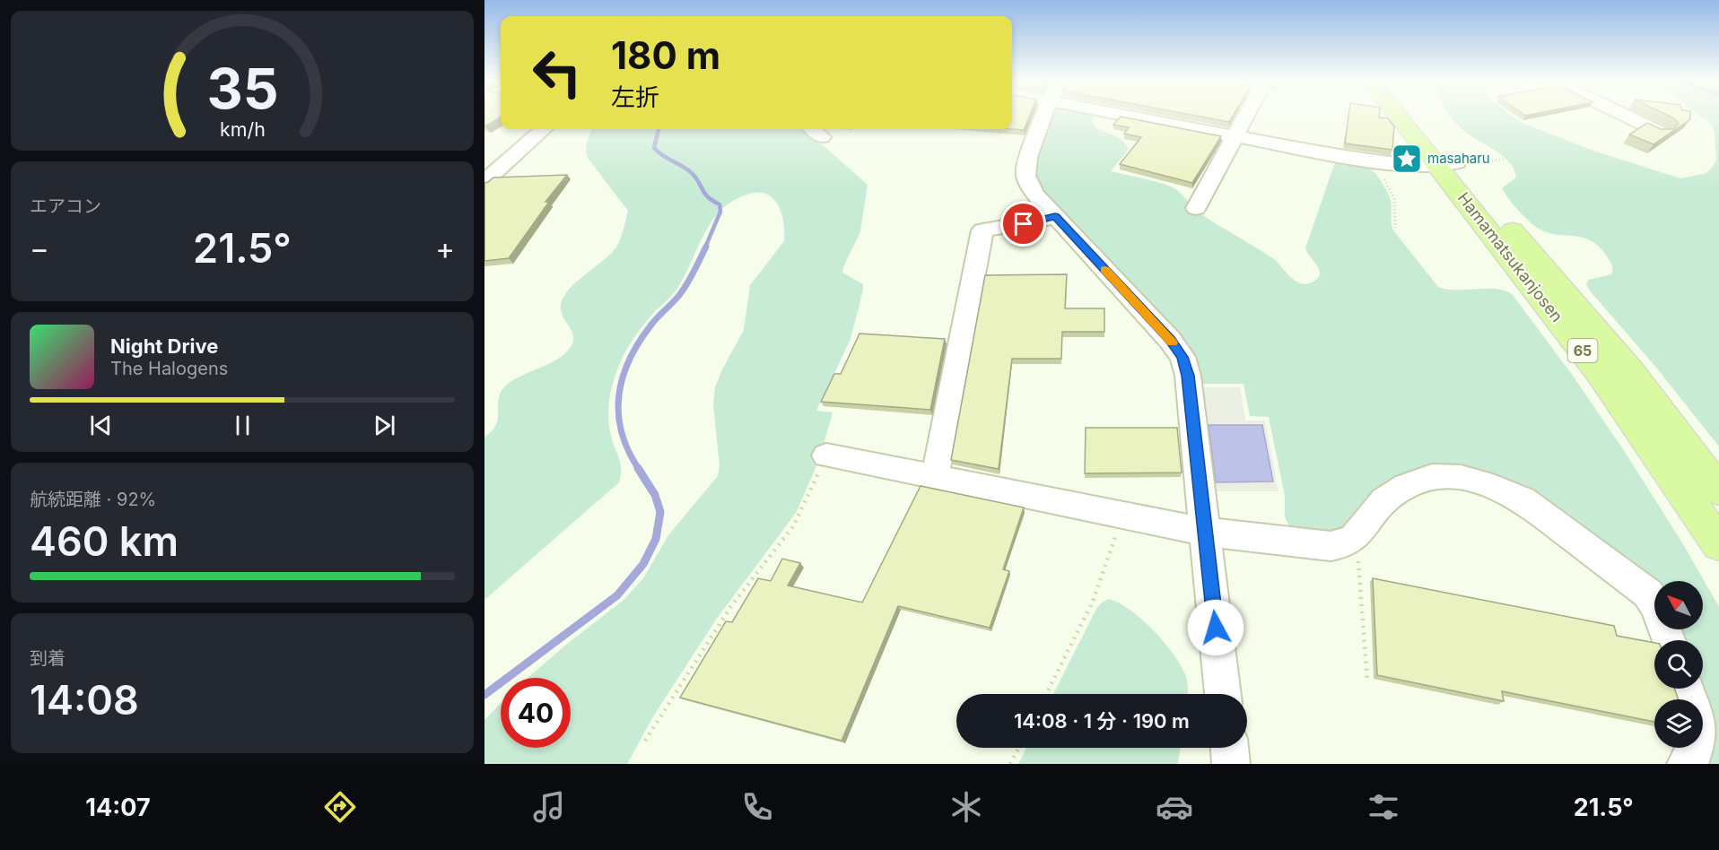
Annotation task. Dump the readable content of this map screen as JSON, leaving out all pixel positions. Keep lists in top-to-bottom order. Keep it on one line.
{"streets":{"main road":["Hamamatsukanjosen","65"]},"places":{"place":["masaharu"]},"north":"top left","page":{"turn":["180 m","左折"],"tile":["エアコン",["航続距離 · 92%","460 km"],["到着","14:08"]],"heat":["−","21.5°","+"],"song":["Night Drive","The Halogens"],"limit":"40","trip":"14:08 · 1 分 · 190 m","tabs":["14:07","21.5°"],"gauge":["35","km/h"]}}
